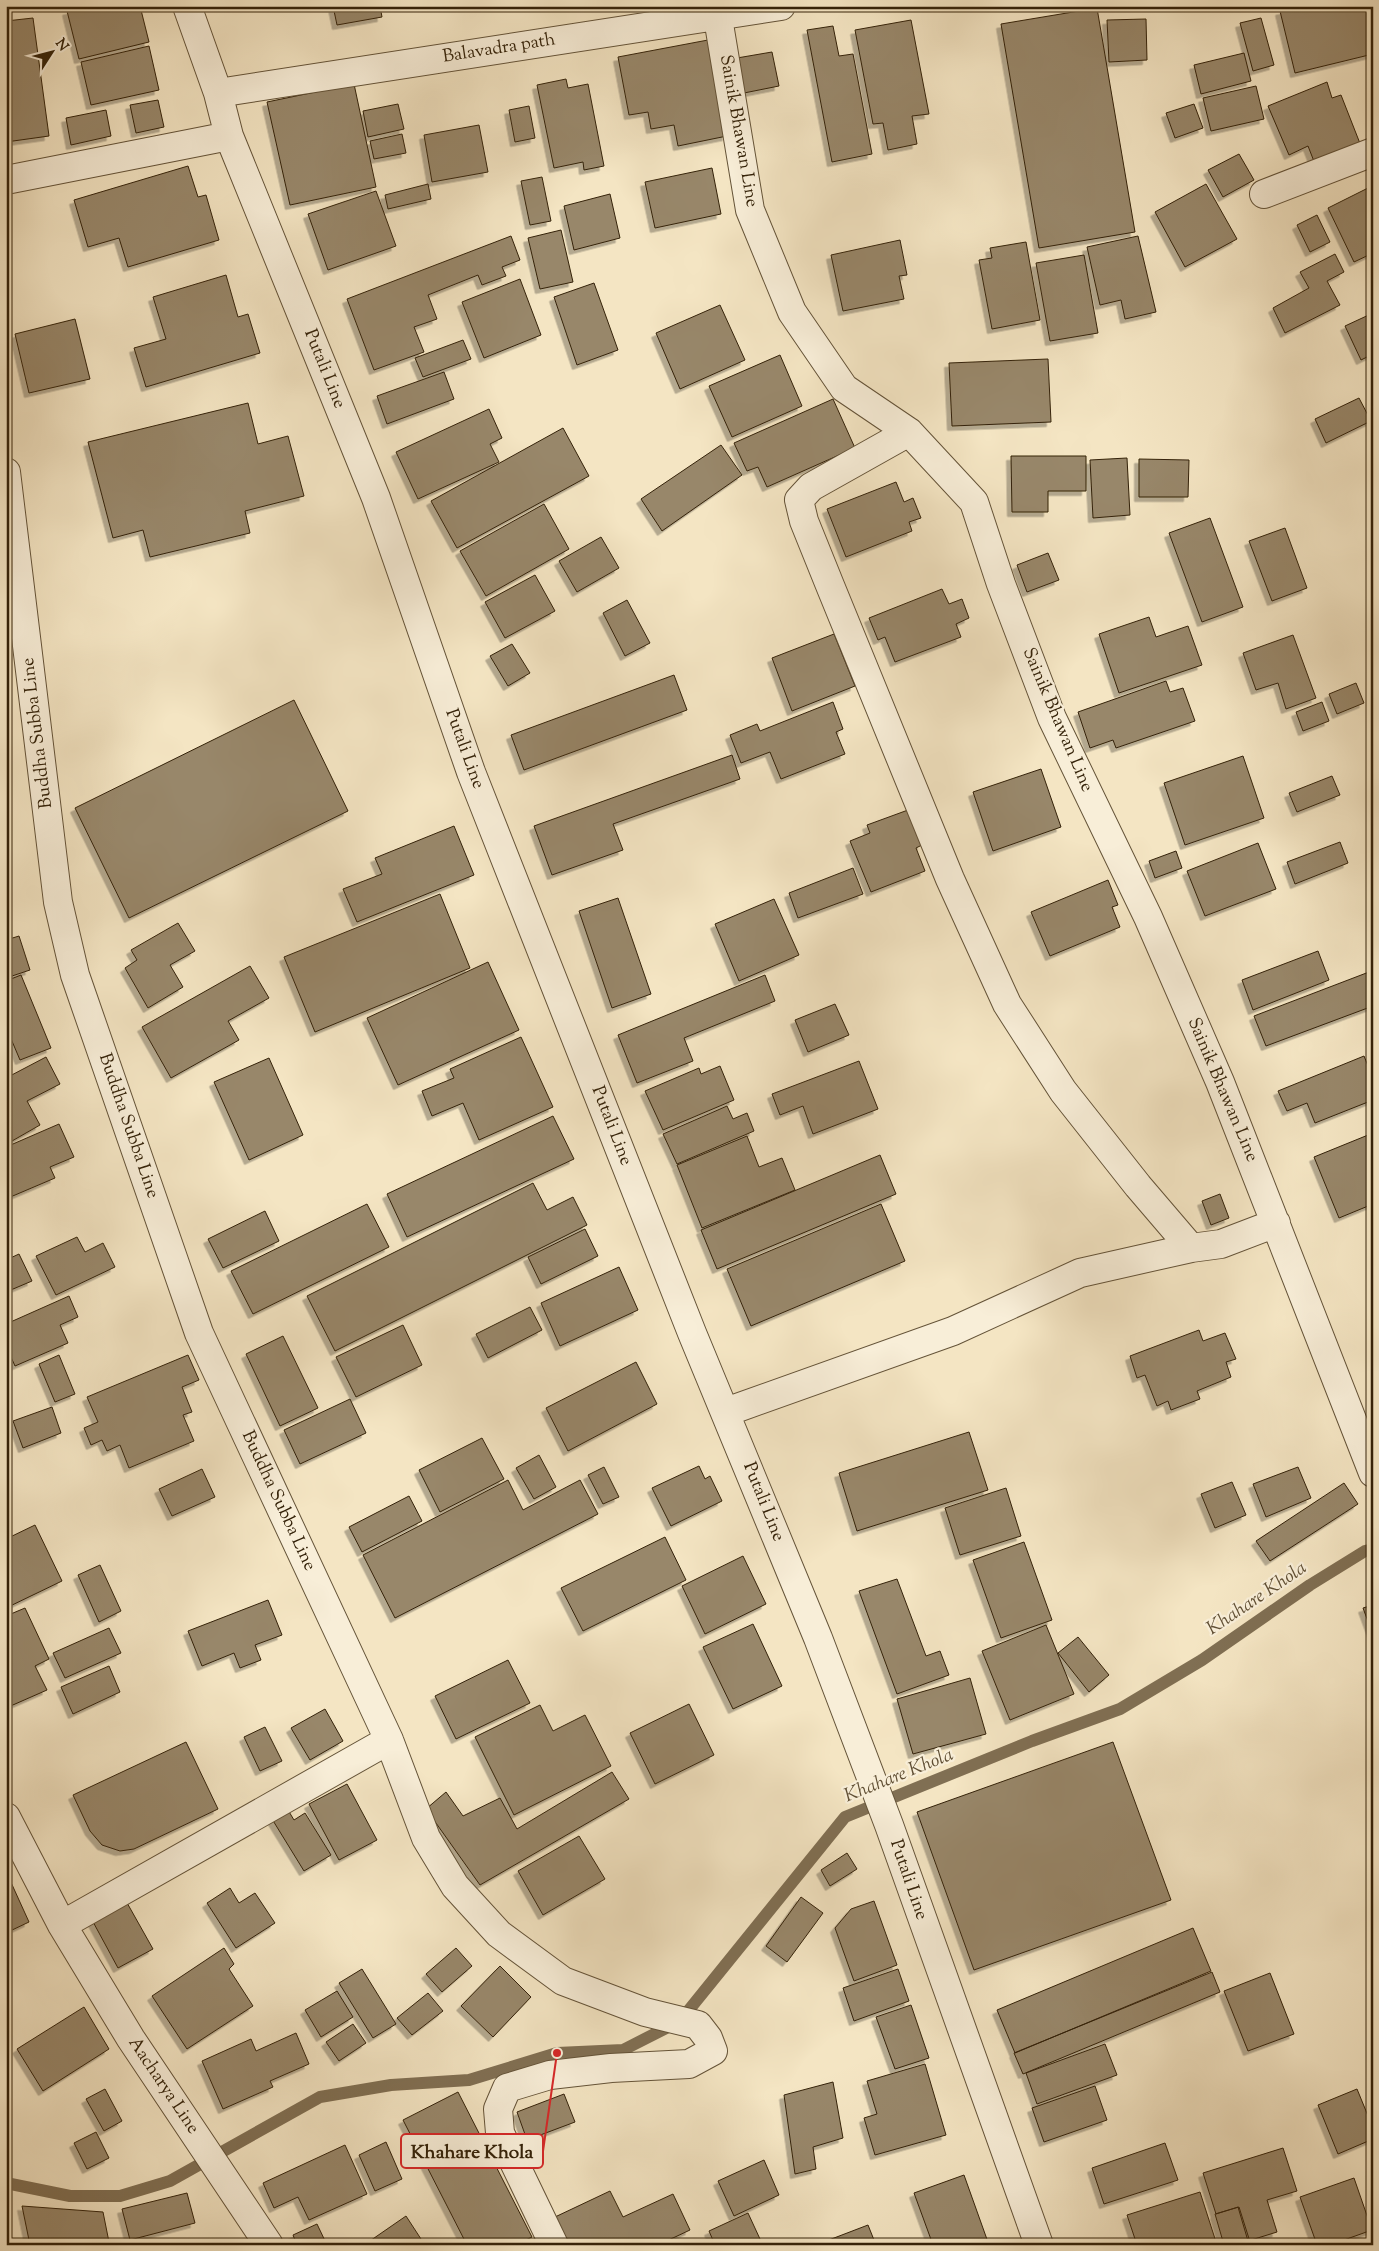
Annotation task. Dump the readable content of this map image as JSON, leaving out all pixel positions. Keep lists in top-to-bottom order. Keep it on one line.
{"streets":{"street":["Balavadra path","Sainik Bhawan Line","Putali Line","Buddha Subba Line","Aacharya Line"]},"crossings":[["Balavadra path","Sainik Bhawan Line"],["Balavadra path","Putali Line"]],"water":["Khahare Khola"],"places":["Khahare Khola"],"north":"top right"}
